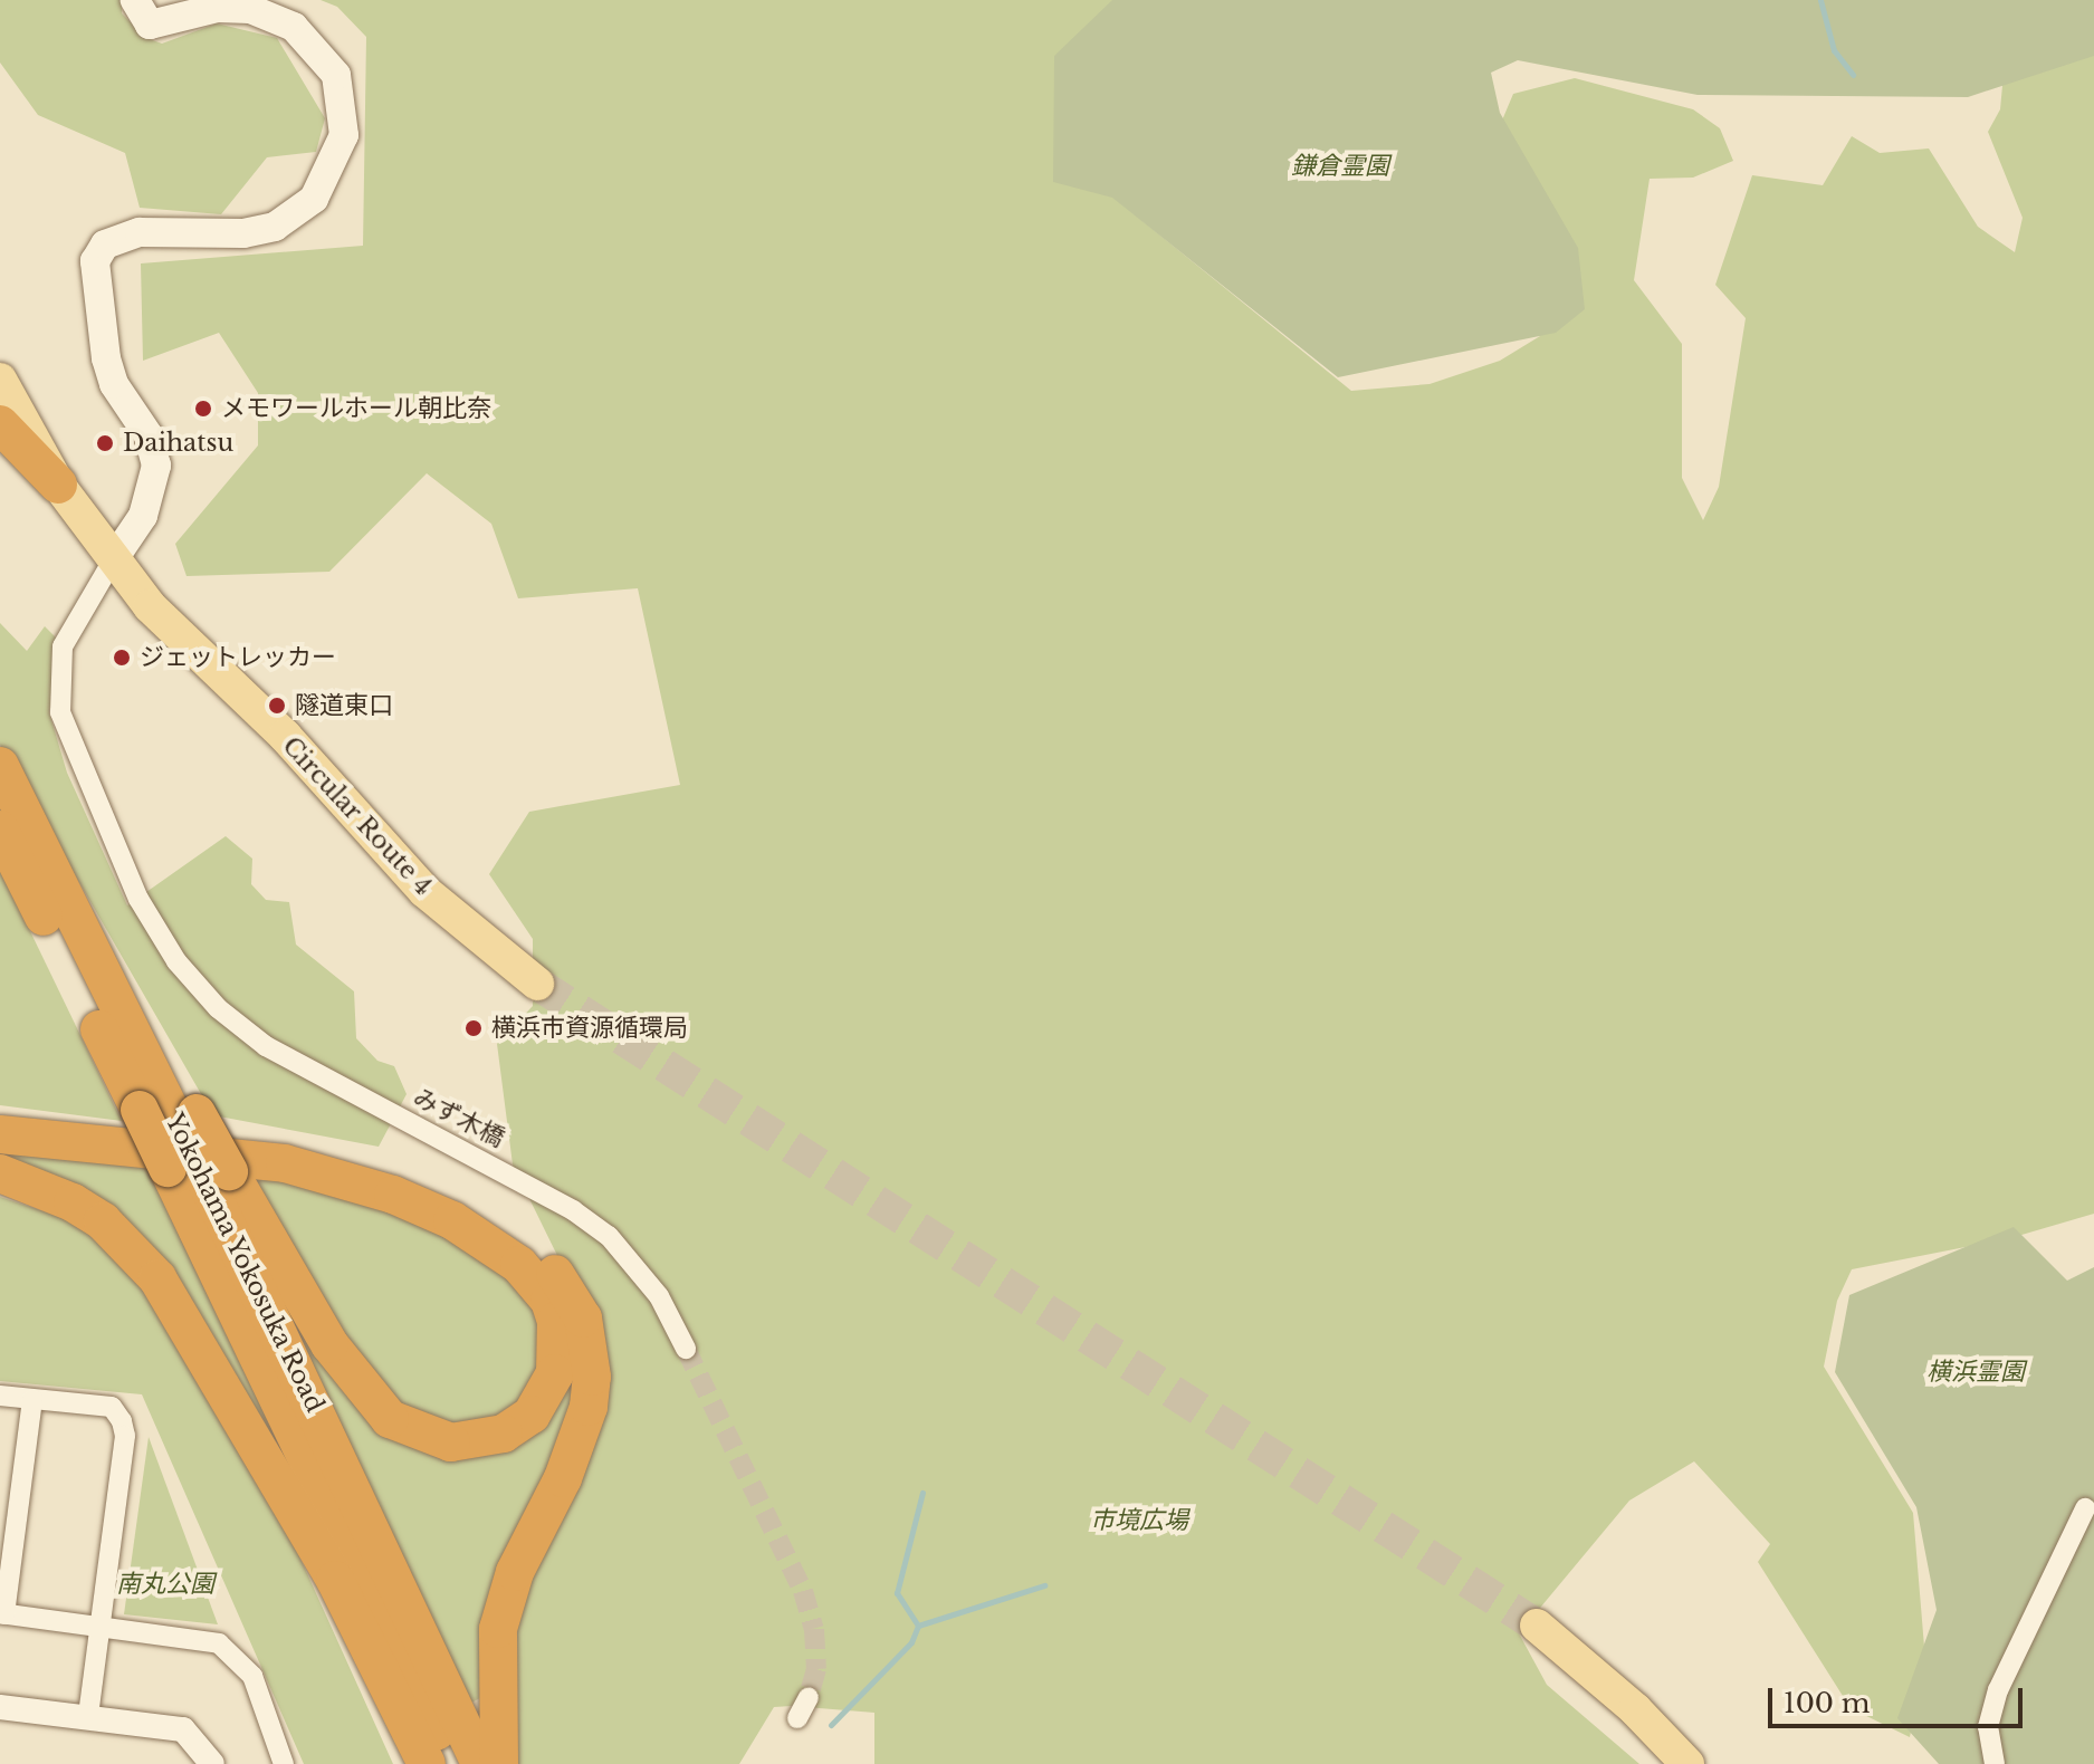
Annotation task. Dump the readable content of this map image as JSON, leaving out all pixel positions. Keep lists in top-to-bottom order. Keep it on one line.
{"streets":{"highway":["Yokohama Yokosuka Road"],"main road":["Circular Route 4"],"street":["みず木橋"]},"crossings":[["Circular Route 4","みず木橋"]],"parks":["鎌倉霊園","横浜霊園","市境広場","南丸公園"],"places":["メモワールホール朝比奈","Daihatsu","ジェットレッカー","隧道東口","横浜市資源循環局"],"scale_bar":"100 m"}
